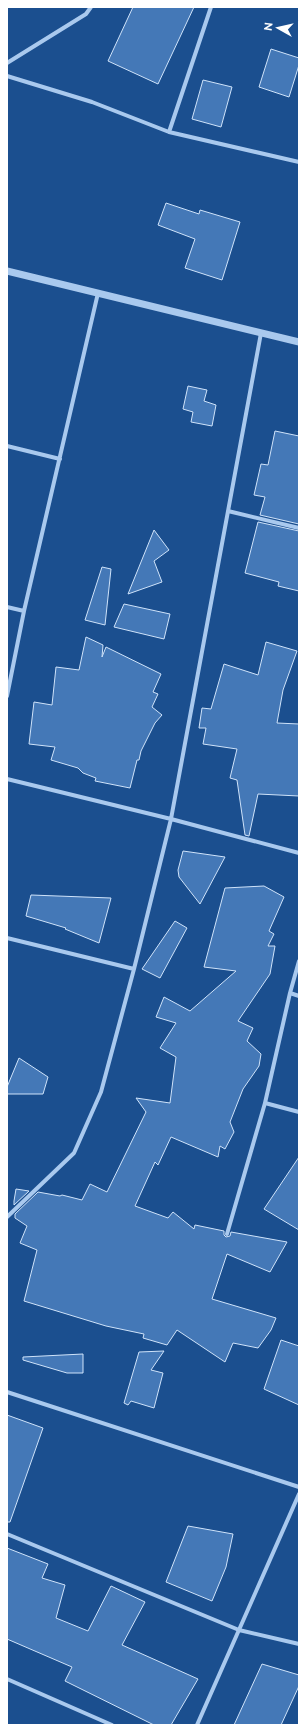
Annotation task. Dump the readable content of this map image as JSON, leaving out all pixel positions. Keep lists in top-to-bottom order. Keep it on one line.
{"north":"left"}
